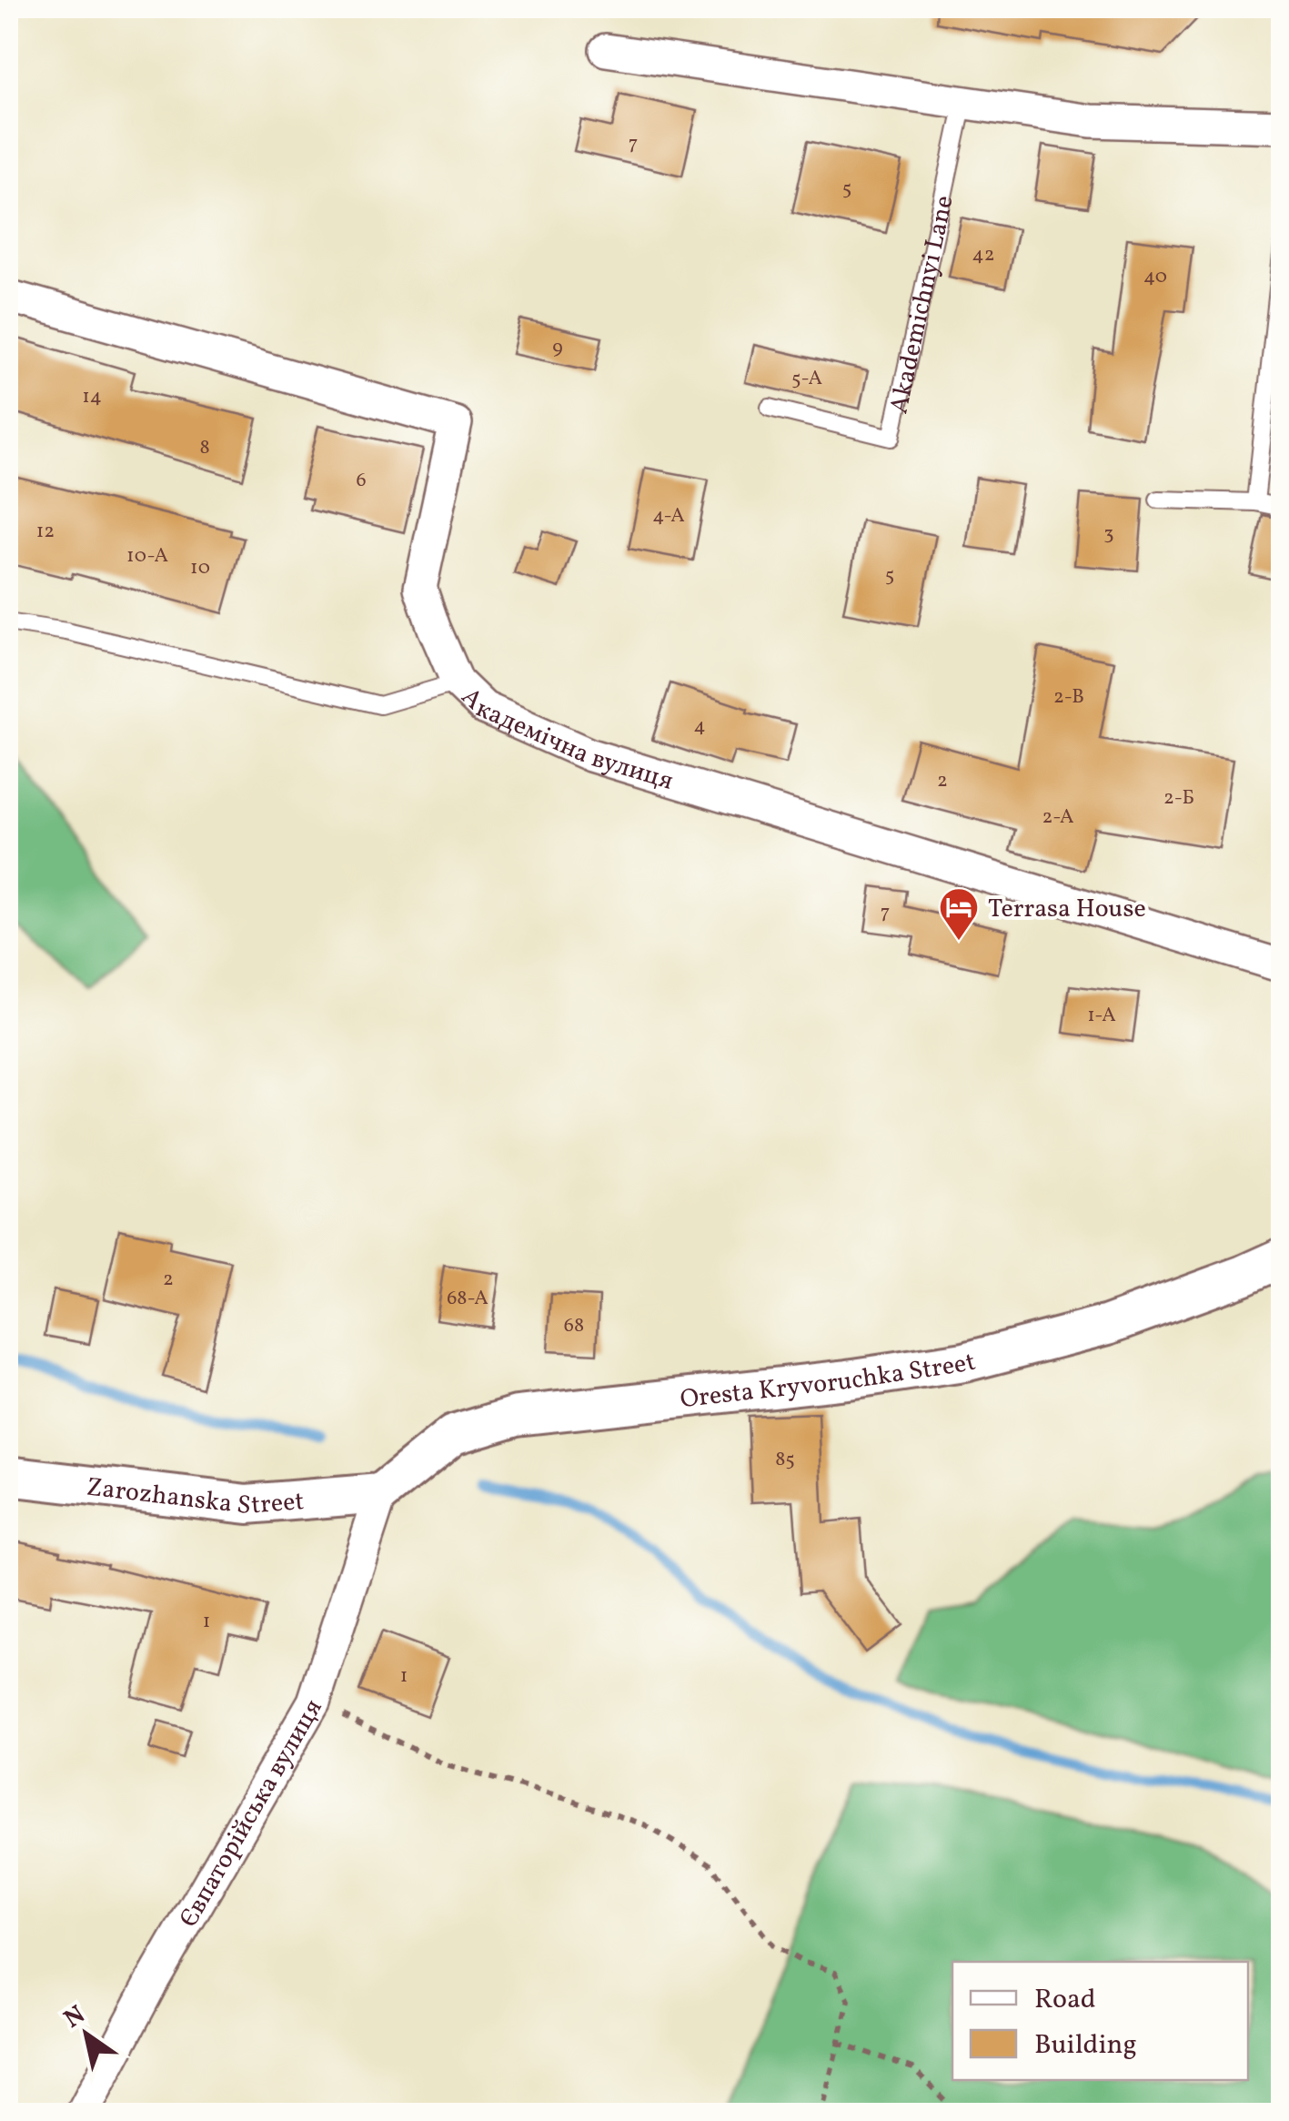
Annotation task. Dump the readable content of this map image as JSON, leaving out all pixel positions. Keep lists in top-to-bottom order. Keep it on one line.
{"streets":{"street":["Академічна вулиця","Oresta Kryvoruchka Street","Zarozhanska Street","Євпаторійська вулиця"],"lane":["Akademichnyi Lane"]},"crossings":[["Oresta Kryvoruchka Street","Zarozhanska Street"],["Oresta Kryvoruchka Street","Євпаторійська вулиця"],["Zarozhanska Street","Євпаторійська вулиця"]],"places":{"hotel":["Terrasa House"]},"house_numbers":["7","5","42","40","9","5-А","14","8","6","4-А","12","3","10-А","10","5","2-В","4","2","2-Б","2-А","7","1-А","2","68-А","68","85","1","1"],"legend":["Road","Building"],"north":"top left"}
